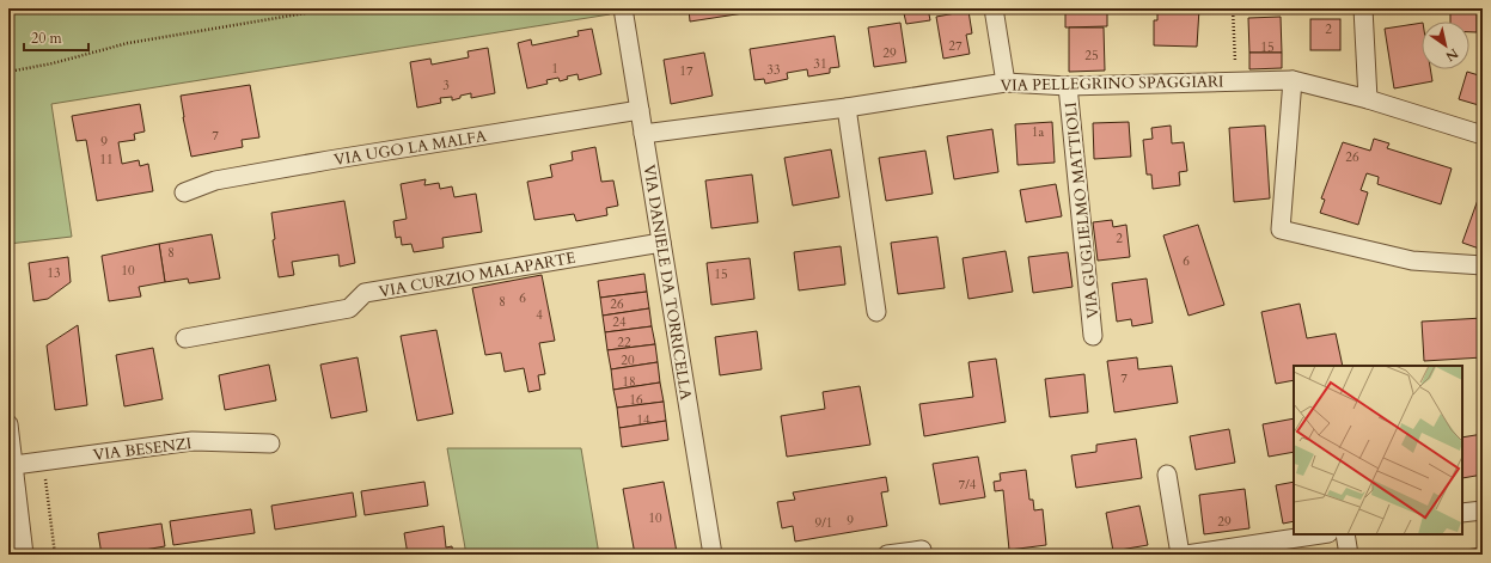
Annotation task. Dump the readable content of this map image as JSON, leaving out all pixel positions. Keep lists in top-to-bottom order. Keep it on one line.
{"streets":{"street":["VIA PELLEGRINO SPAGGIARI","VIA UGO LA MALFA","VIA GUGLIELMO MATTIOLI","VIA CURZIO MALAPARTE","VIA DANIELE DA TORRICELLA","VIA BESENZI"]},"crossings":[["VIA PELLEGRINO SPAGGIARI","VIA GUGLIELMO MATTIOLI"],["VIA PELLEGRINO SPAGGIARI","VIA DANIELE DA TORRICELLA"],["VIA UGO LA MALFA","VIA DANIELE DA TORRICELLA"],["VIA CURZIO MALAPARTE","VIA DANIELE DA TORRICELLA"]],"house_numbers":["2","27","15","29","25","31","1","33","17","3","1a","7","9","26","11","2","8","6","10","13","15","6","8","26","4","24","22","20","7","18","16","14","7/4","10","9","29","9/1"],"scale_bar":"20 m","north":"bottom right"}
